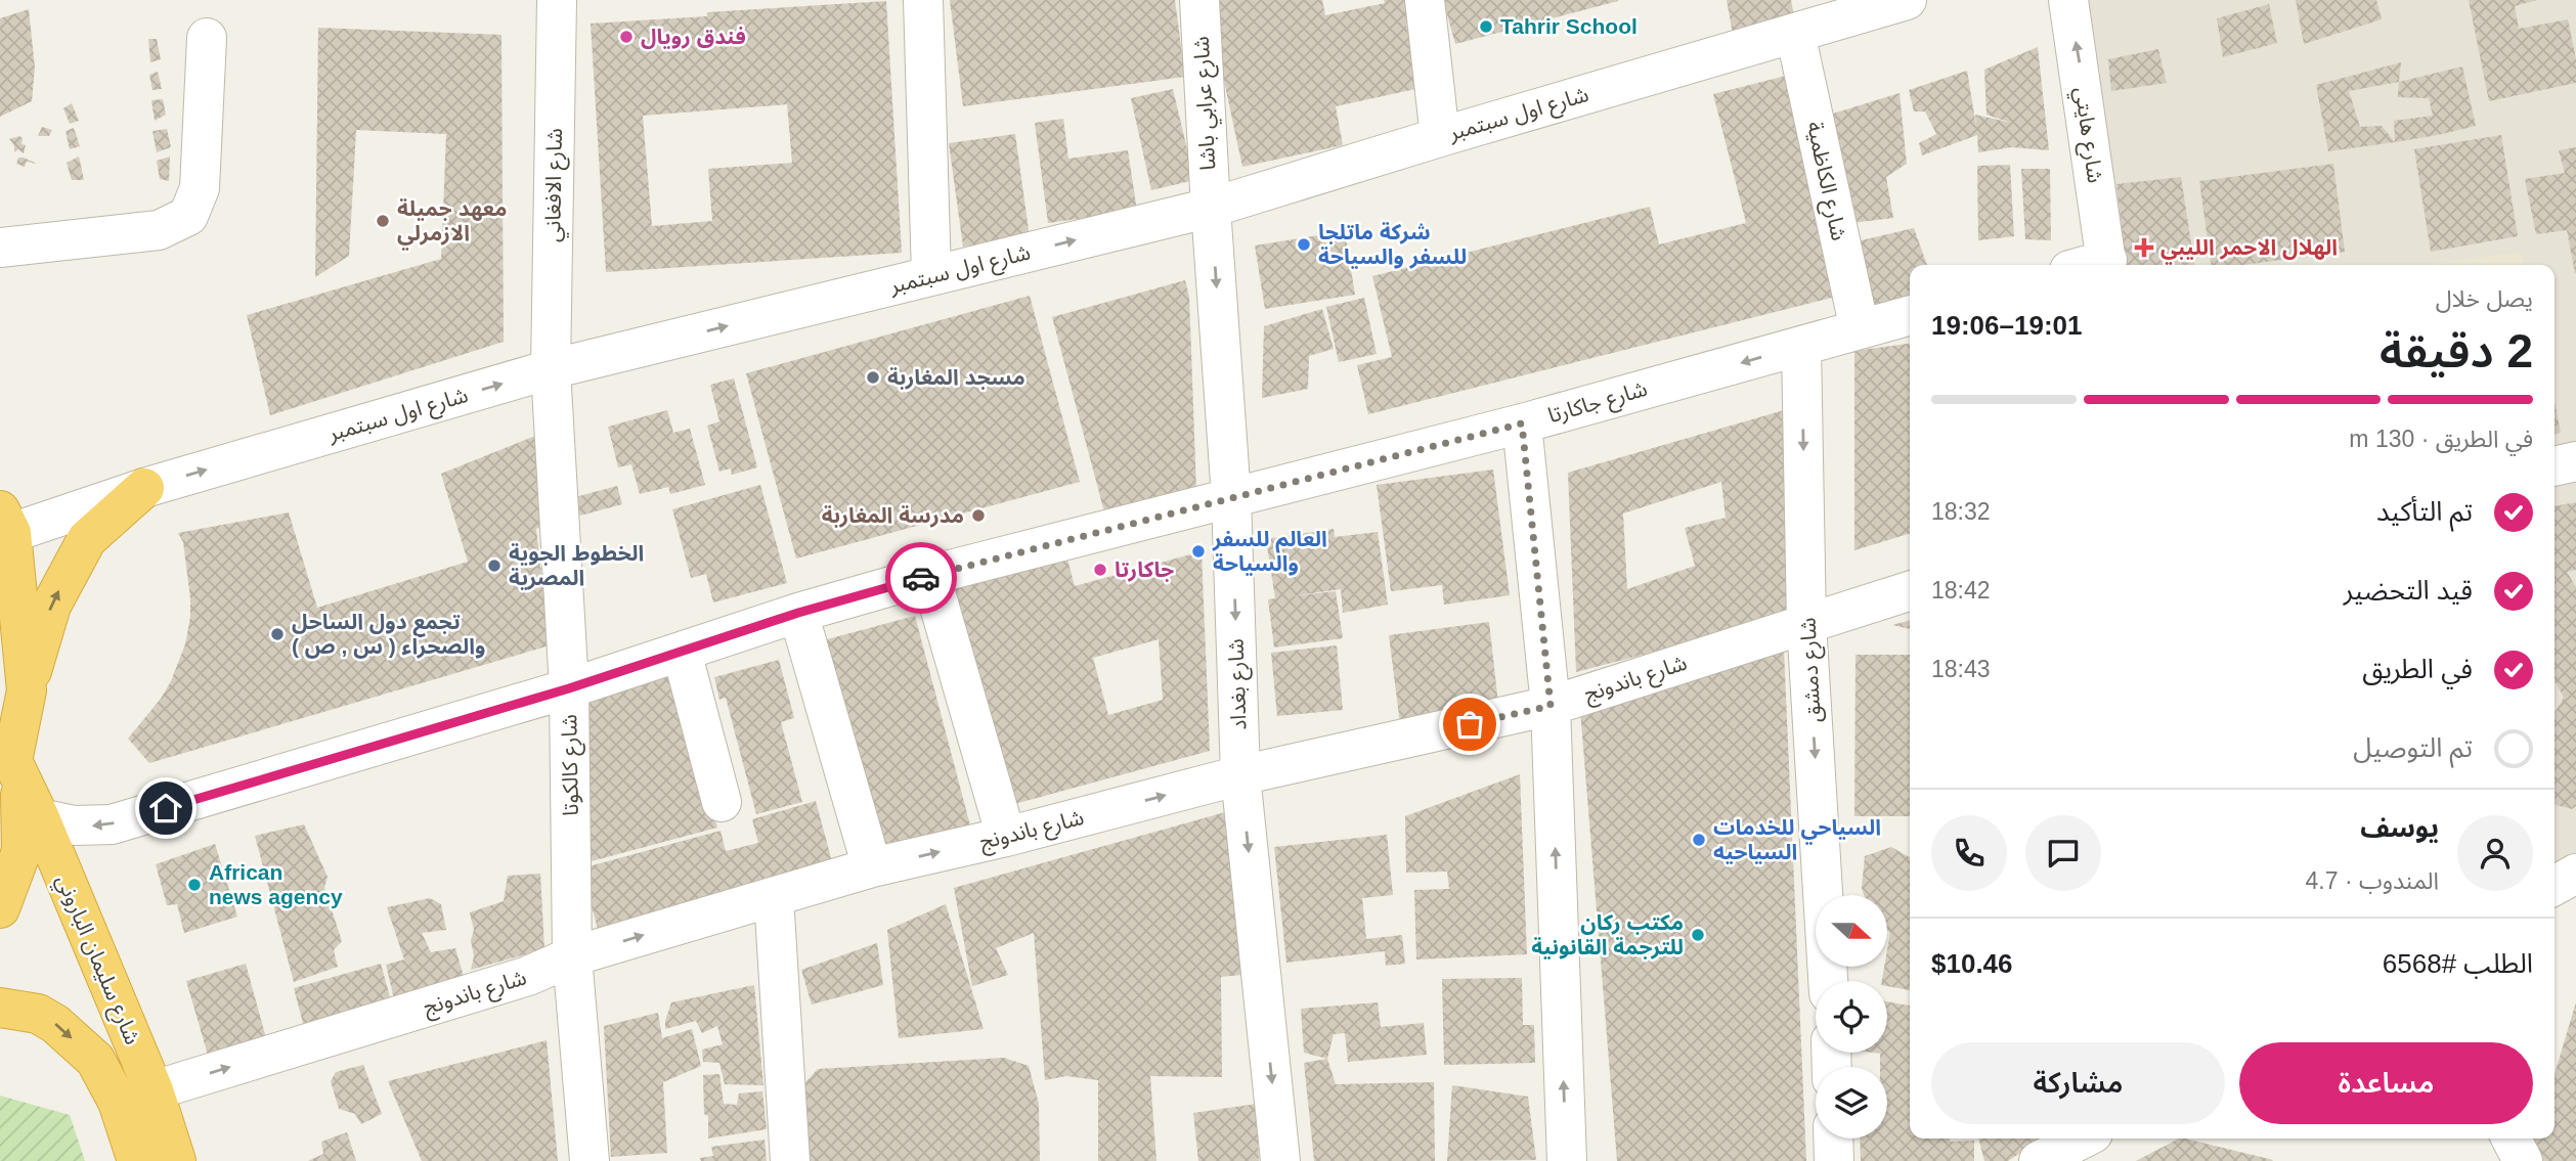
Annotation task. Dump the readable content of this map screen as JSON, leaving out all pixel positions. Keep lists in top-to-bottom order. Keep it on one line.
{"streets":{"highway":["شارع سليمان الباروني"],"street":["شارع عرابي باشا","شارع اول سبتمبر","شارع هايتي","شارع الكاظمية","شارع الافغاني","شارع جاكارتا","شارع دمشق","شارع باندونج","شارع بغداد","شارع كالكوتا"]},"crossings":[["شارع عرابي باشا","شارع اول سبتمبر"],["شارع عرابي باشا","شارع بغداد"],["شارع اول سبتمبر","شارع الكاظمية"],["شارع اول سبتمبر","شارع الافغاني"],["شارع اول سبتمبر","شارع بغداد"],["شارع اول سبتمبر","شارع كالكوتا"],["شارع الكاظمية","شارع جاكارتا"],["شارع الافغاني","شارع كالكوتا"],["شارع جاكارتا","شارع دمشق"],["شارع جاكارتا","شارع بغداد"],["شارع جاكارتا","شارع كالكوتا"],["شارع جاكارتا","شارع سليمان الباروني"],["شارع دمشق","شارع باندونج"],["شارع باندونج","شارع بغداد"],["شارع باندونج","شارع كالكوتا"],["شارع باندونج","شارع سليمان الباروني"]],"one_way":["شارع اول سبتمبر","شارع هايتي","شارع جاكارتا","شارع باندونج"],"places":{"other":["Tahrir School","فندق رويال","معهد جميلة الازمرلي","شركة ماتلجا للسفر والسياحة","مسجد المغاربة","مدرسة المغاربة","العالم للسفر والسياحة","الخطوط الجوية المصرية","جاكارتا","تجمع دول الساحل والصحراء ( س , ص )","السياحي للخدمات السياحيه","African news agency","مكتب ركان للترجمة القانونية"],"health":["الهلال الاحمر الليبي"]},"north":"right","page":{"heading":["2 دقيقة","يصل خلال","19:01–19:06"],"panel":["يوسف","المندوب · 4.7","الطلب #6568","$10.46"],"bar":"في الطريق · 130 m","list":[["تم التأكيد","18:32"],["قيد التحضير","18:42"],["في الطريق","18:43"],"تم التوصيل"],"buttons":["مساعدة","مشاركة"]}}
